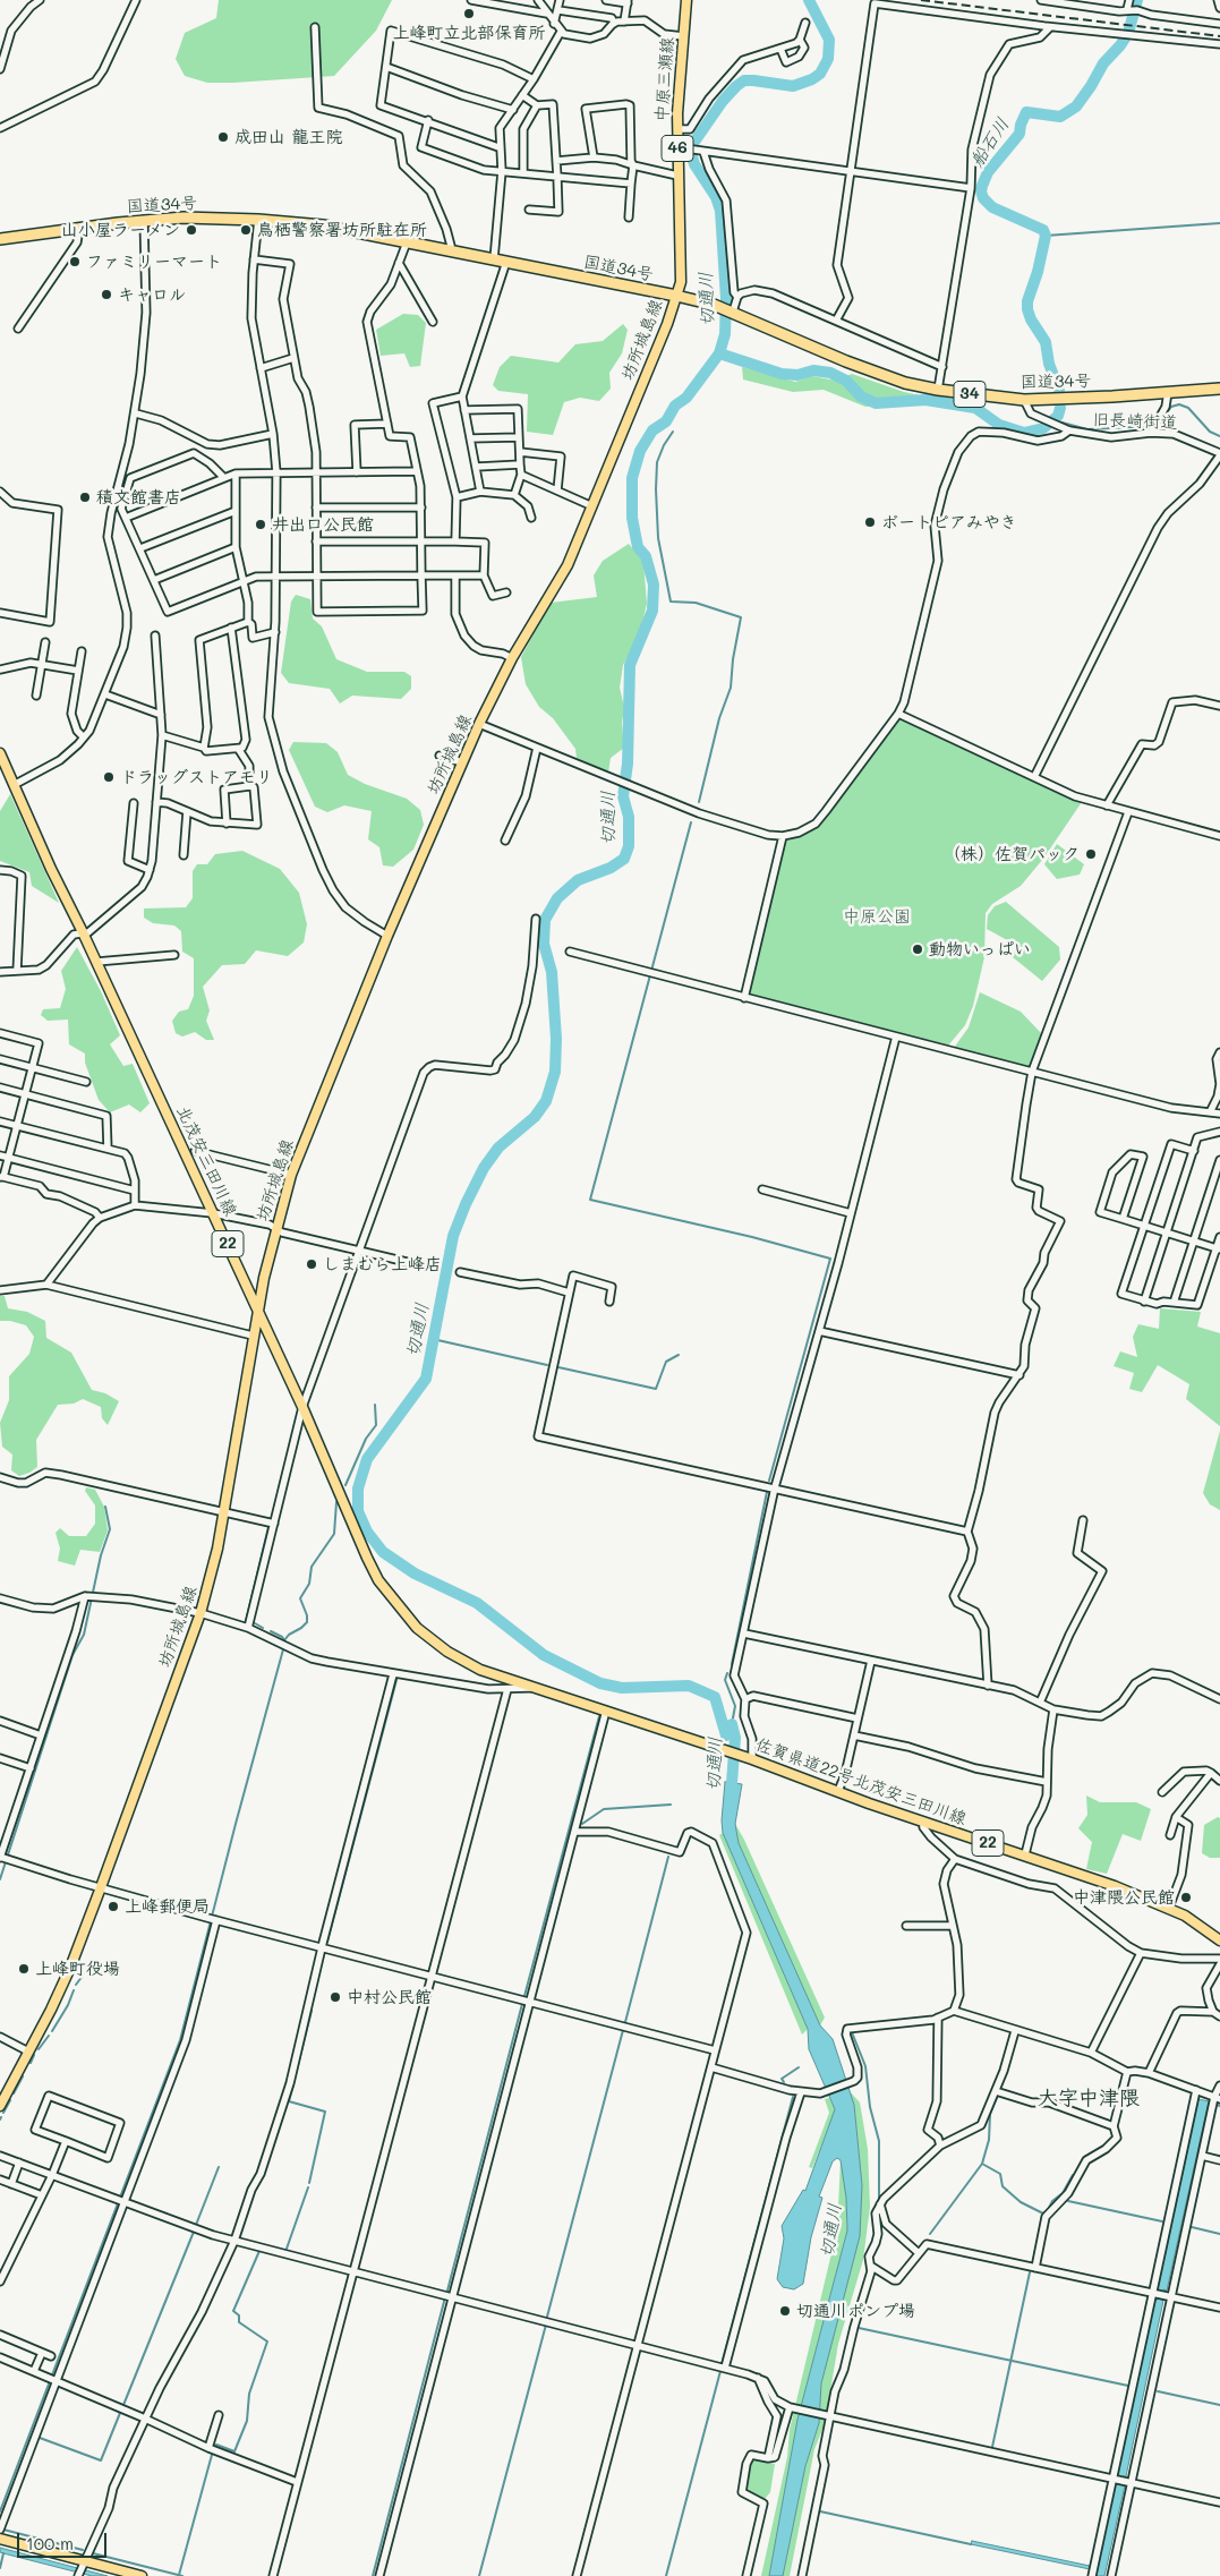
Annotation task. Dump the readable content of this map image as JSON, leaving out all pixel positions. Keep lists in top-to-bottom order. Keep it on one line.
{"streets":{"highway":["国道34号","34"],"main road":["中原三瀬線","46","坊所城島線","北茂安三田川線","22","佐賀県道22号北茂安三田川線"],"street":["旧長崎街道"]},"crossings":[["中原三瀬線","国道34号"],["中原三瀬線","坊所城島線"],["国道34号","坊所城島線"],["国道34号","旧長崎街道"],["坊所城島線","北茂安三田川線"],["北茂安三田川線","佐賀県道22号北茂安三田川線"]],"districts":["大字中津隈"],"water":["船石川","切通川"],"parks":["中原公園"],"places":["上峰町立北部保育所","成田山 龍王院","山小屋ラーメン","鳥栖警察署坊所駐在所","ファミリーマート","キャロル","積文館書店","ボートピアみやき","井出口公民館","ドラッグストアモリ","（株）佐賀パック","動物いっぱい","しまむら上峰店","中津隈公民館","上峰郵便局","上峰町役場","中村公民館","切通川ポンプ場"],"scale_bar":"100 m"}
